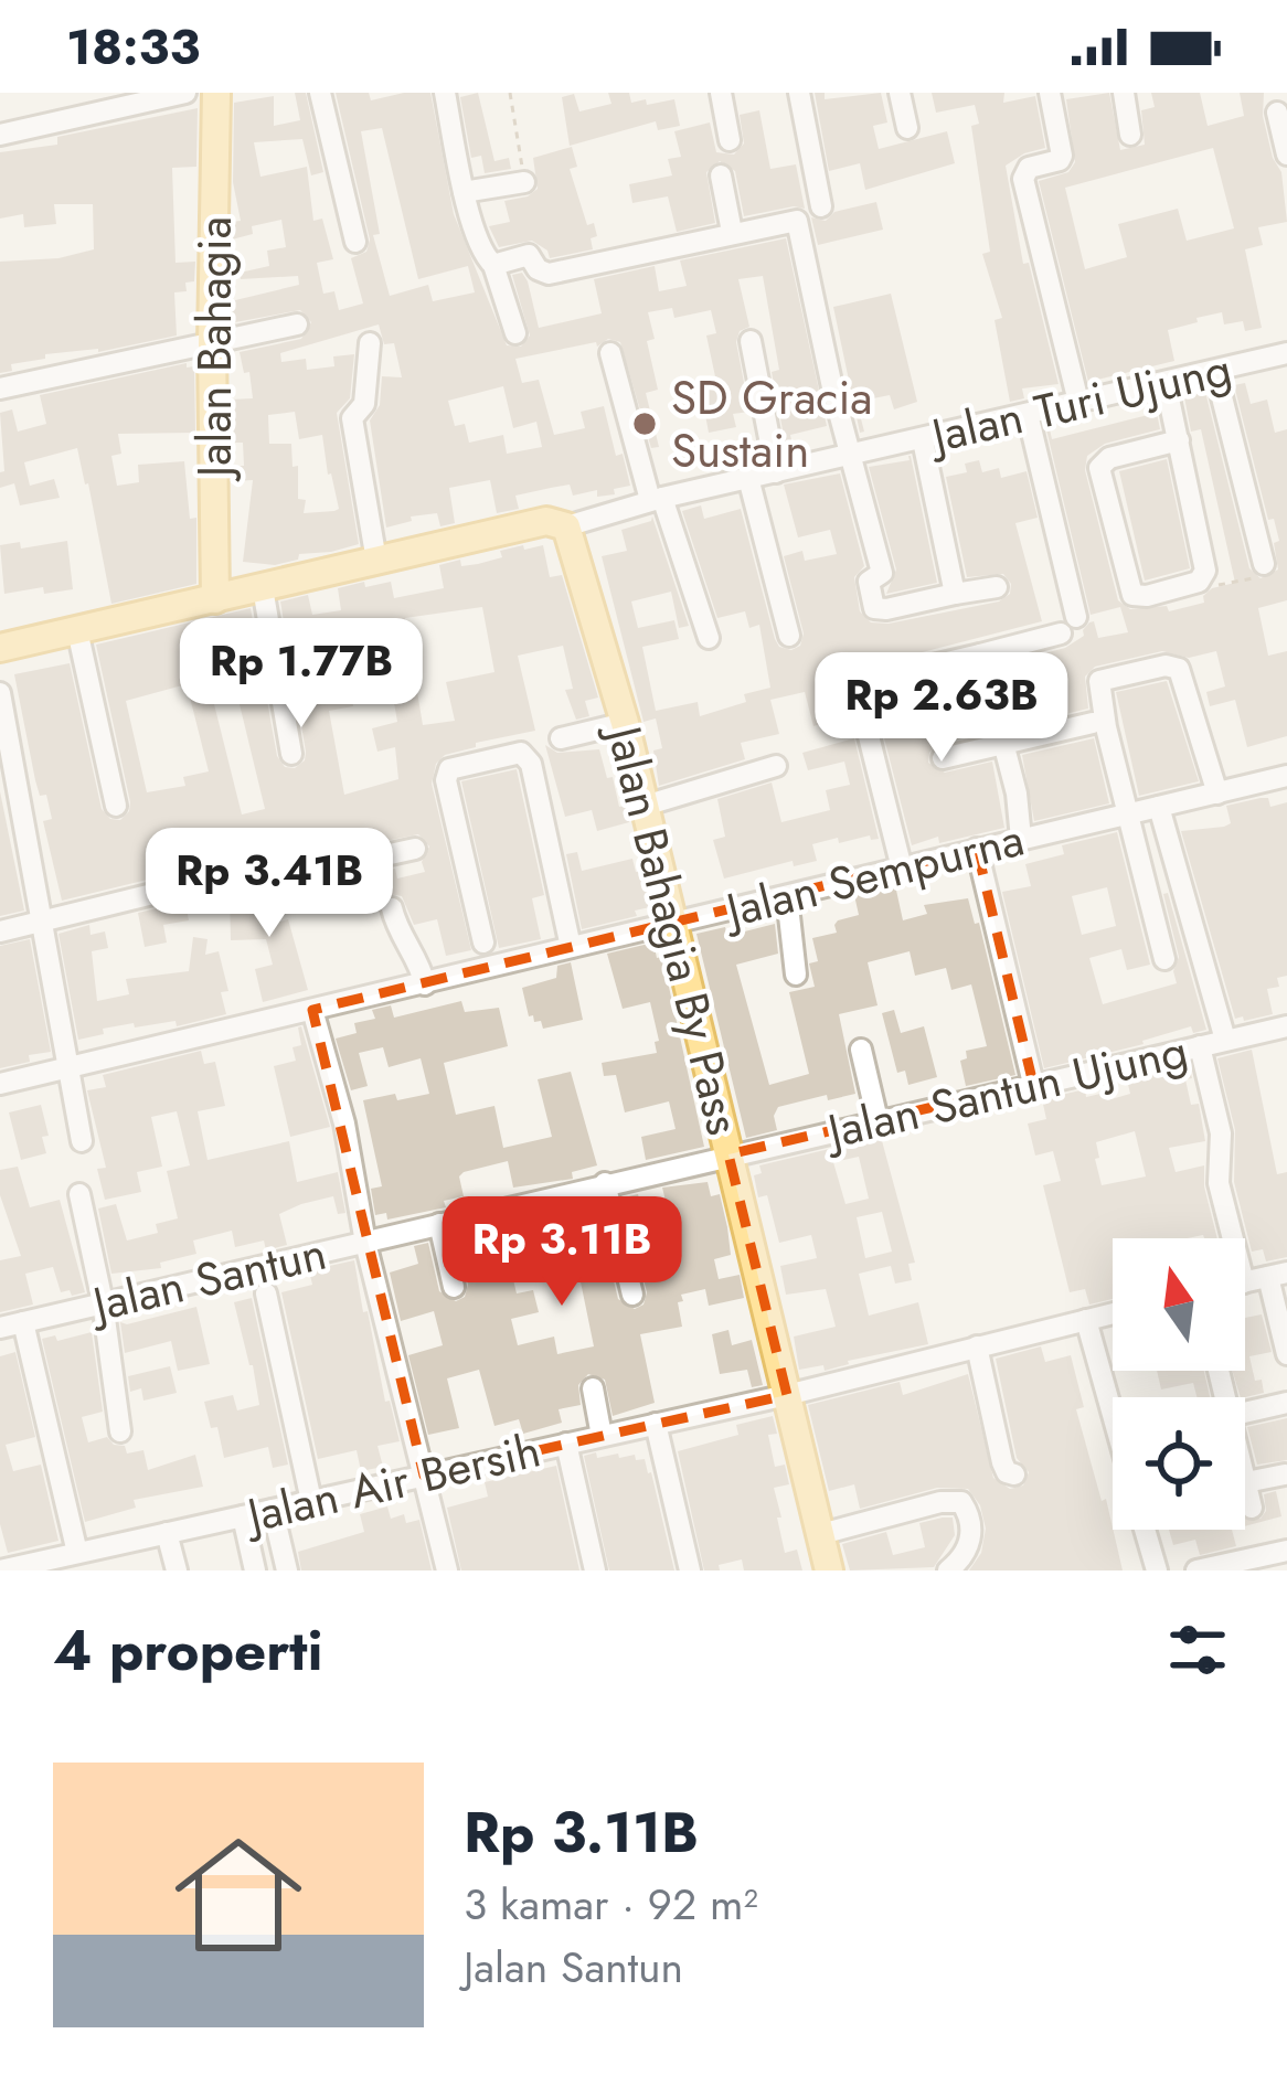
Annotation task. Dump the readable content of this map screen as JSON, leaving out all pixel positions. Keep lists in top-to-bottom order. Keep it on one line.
{"streets":{"main road":["Jalan Bahagia","Jalan Bahagia By Pass"],"street":["Jalan Turi Ujung","Jalan Sempurna","Jalan Santun Ujung","Jalan Santun","Jalan Air Bersih"]},"crossings":[["Jalan Turi Ujung","Jalan Bahagia By Pass"],["Jalan Sempurna","Jalan Bahagia By Pass"],["Jalan Bahagia By Pass","Jalan Santun Ujung"],["Jalan Bahagia By Pass","Jalan Santun"],["Jalan Bahagia By Pass","Jalan Air Bersih"],["Jalan Santun Ujung","Jalan Santun"]],"places":["SD Gracia Sustain"],"north":"top","page":{"status":"18:33","price":["Rp 1.77B","Rp 2.63B","Rp 3.41B","Rp 3.11B"],"heading":"4 properti","list":[{"name":"Rp 3.11B","note":"3 kamar · 92 m² · Jalan Santun"}]}}
